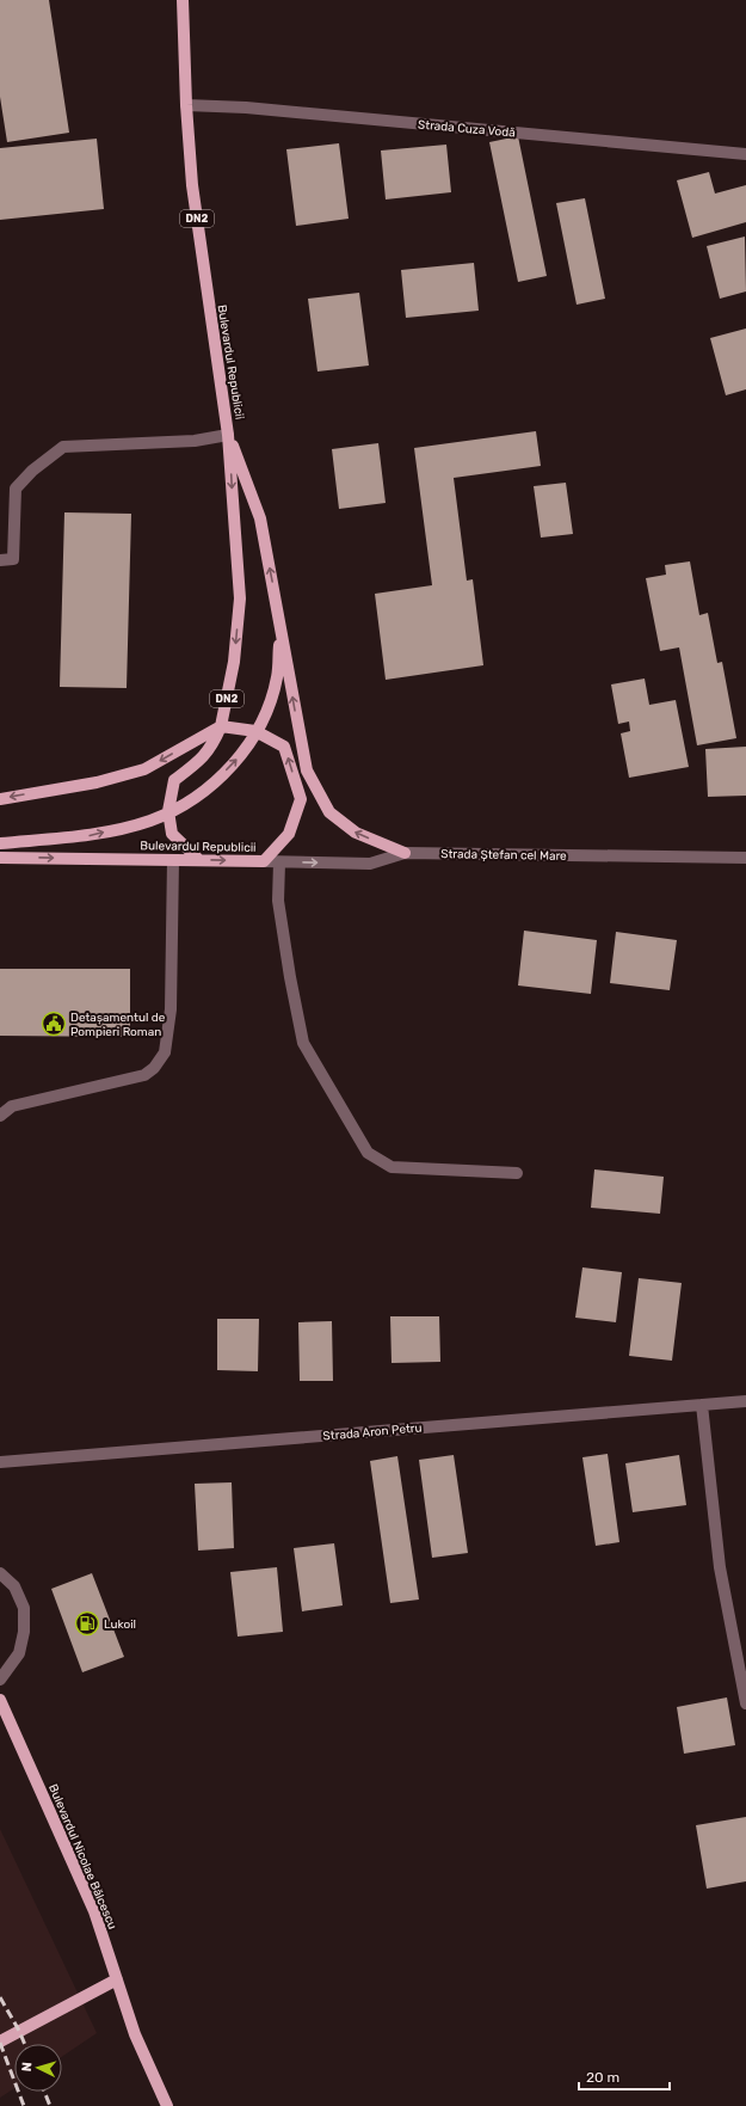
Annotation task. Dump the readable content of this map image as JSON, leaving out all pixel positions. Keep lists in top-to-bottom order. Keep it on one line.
{"streets":{"main road":["DN2","Bulevardul Republicii","Bulevardul Nicolae Bălcescu"],"street":["Strada Cuza Vodă","Strada Ștefan cel Mare","Strada Aron Petru"]},"crossings":[["Strada Cuza Vodă","Bulevardul Republicii"],["DN2","Bulevardul Republicii"],["Bulevardul Republicii","Strada Ștefan cel Mare"]],"places":{"public building":["Detașamentul de Pompieri Roman"],"fuel station":["Lukoil"]},"scale_bar":"20 m","north":"left"}
